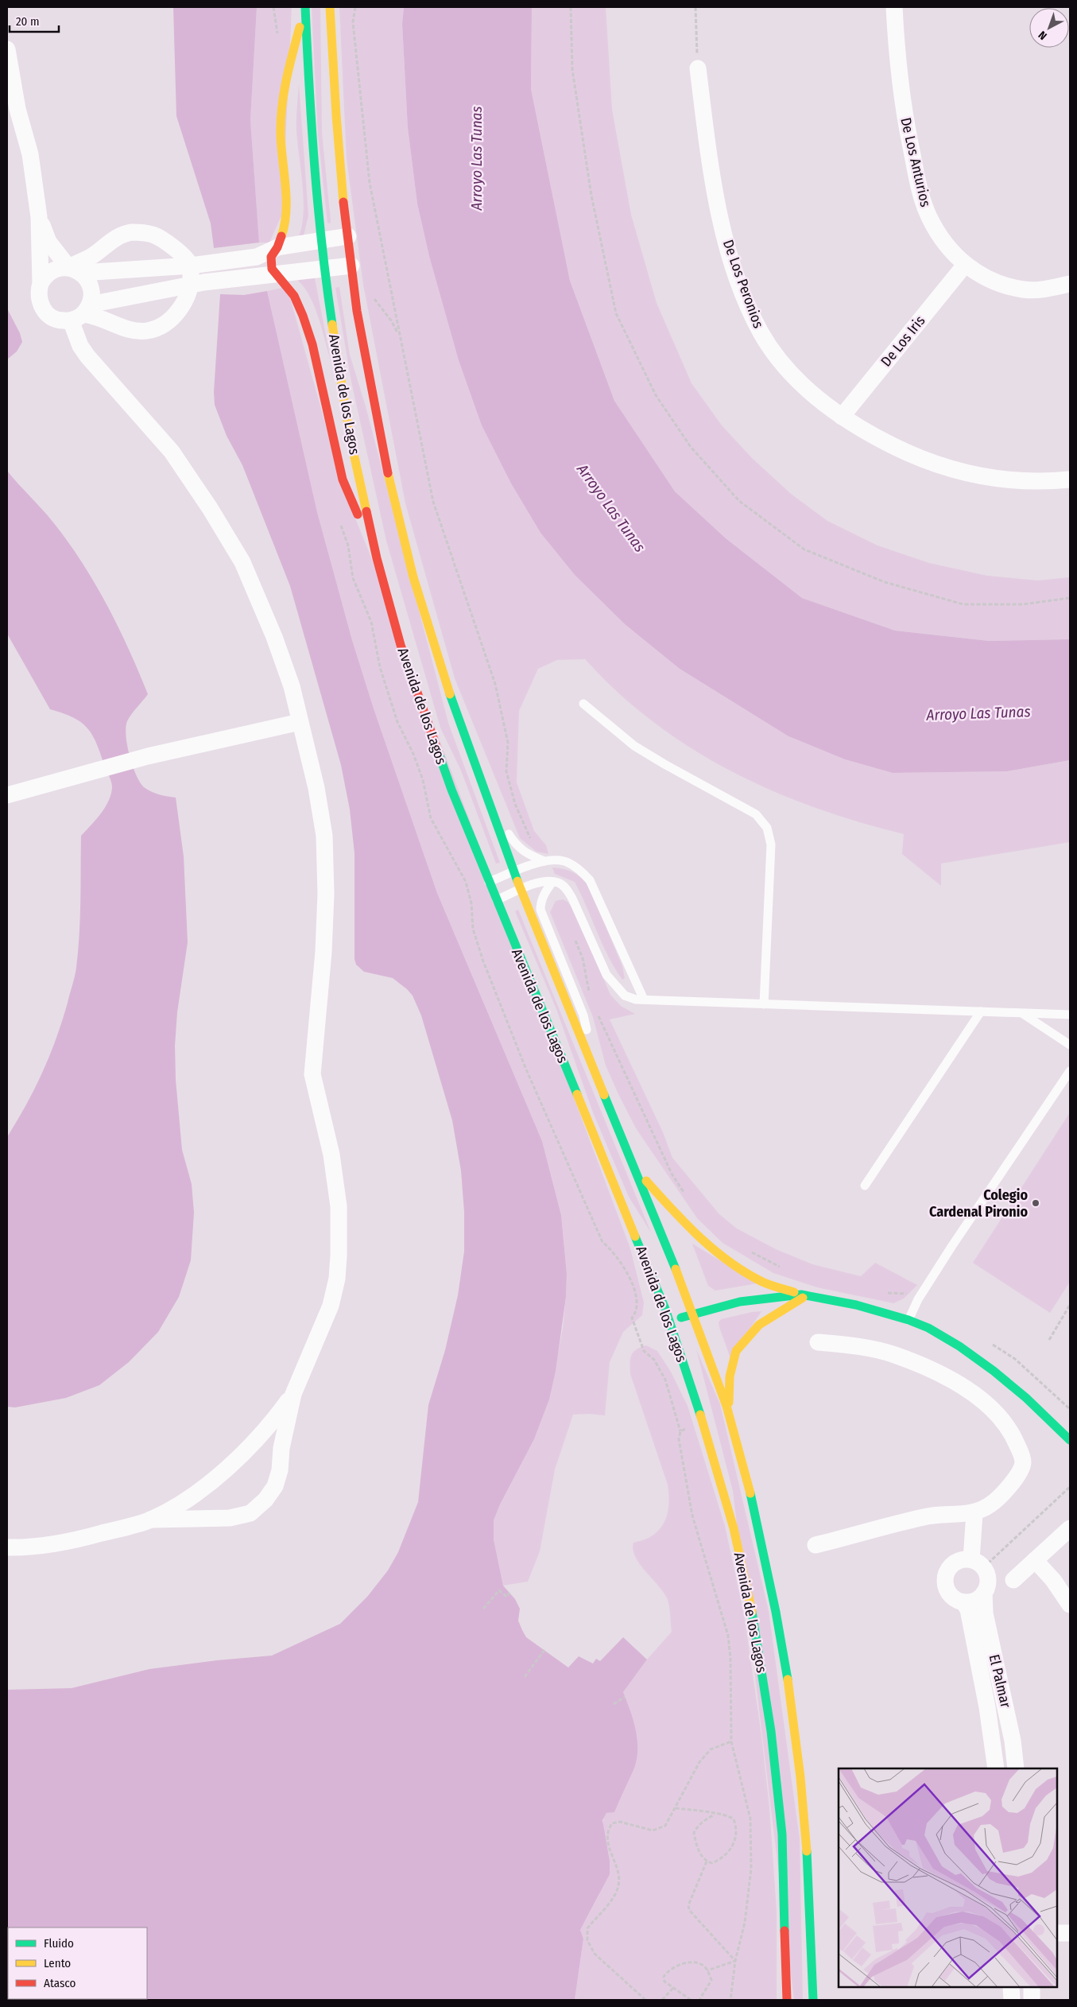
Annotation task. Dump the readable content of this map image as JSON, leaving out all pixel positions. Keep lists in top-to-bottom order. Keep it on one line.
{"streets":{"street":["De Los Anturios","De Los Peronios","De Los Iris","Avenida de los Lagos","El Palmar"]},"crossings":[["De Los Anturios","De Los Iris"],["De Los Peronios","De Los Iris"]],"water":["Arroyo Las Tunas"],"places":["Colegio Cardenal Pironio"],"legend":["Fluido","Lento","Atasco"],"scale_bar":"20 m","north":"bottom left"}
